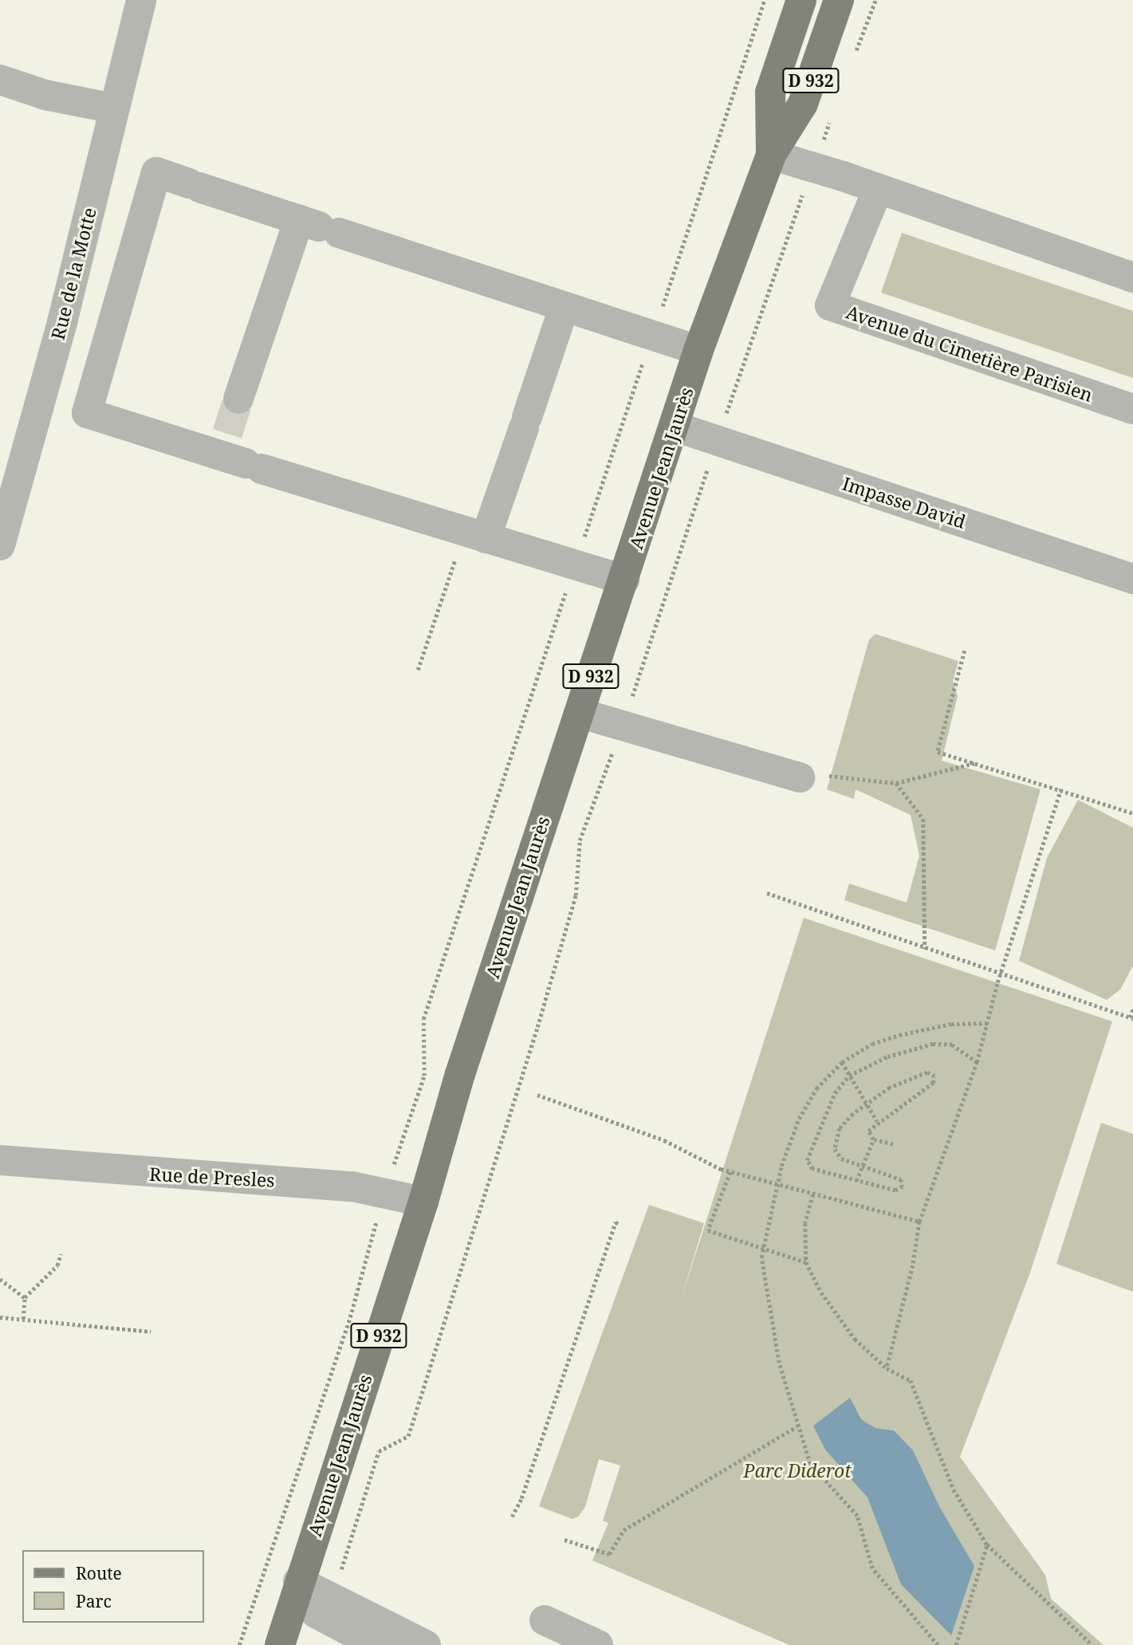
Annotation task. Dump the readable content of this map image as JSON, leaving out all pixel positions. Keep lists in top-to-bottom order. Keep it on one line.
{"streets":{"main road":["D 932","Avenue Jean Jaurès"],"street":["Rue de la Motte","Avenue du Cimetière Parisien","Impasse David","Rue de Presles"]},"crossings":[["Avenue Jean Jaurès","Impasse David"],["Avenue Jean Jaurès","Rue de Presles"]],"parks":["Parc Diderot"],"legend":["Route","Parc"]}
